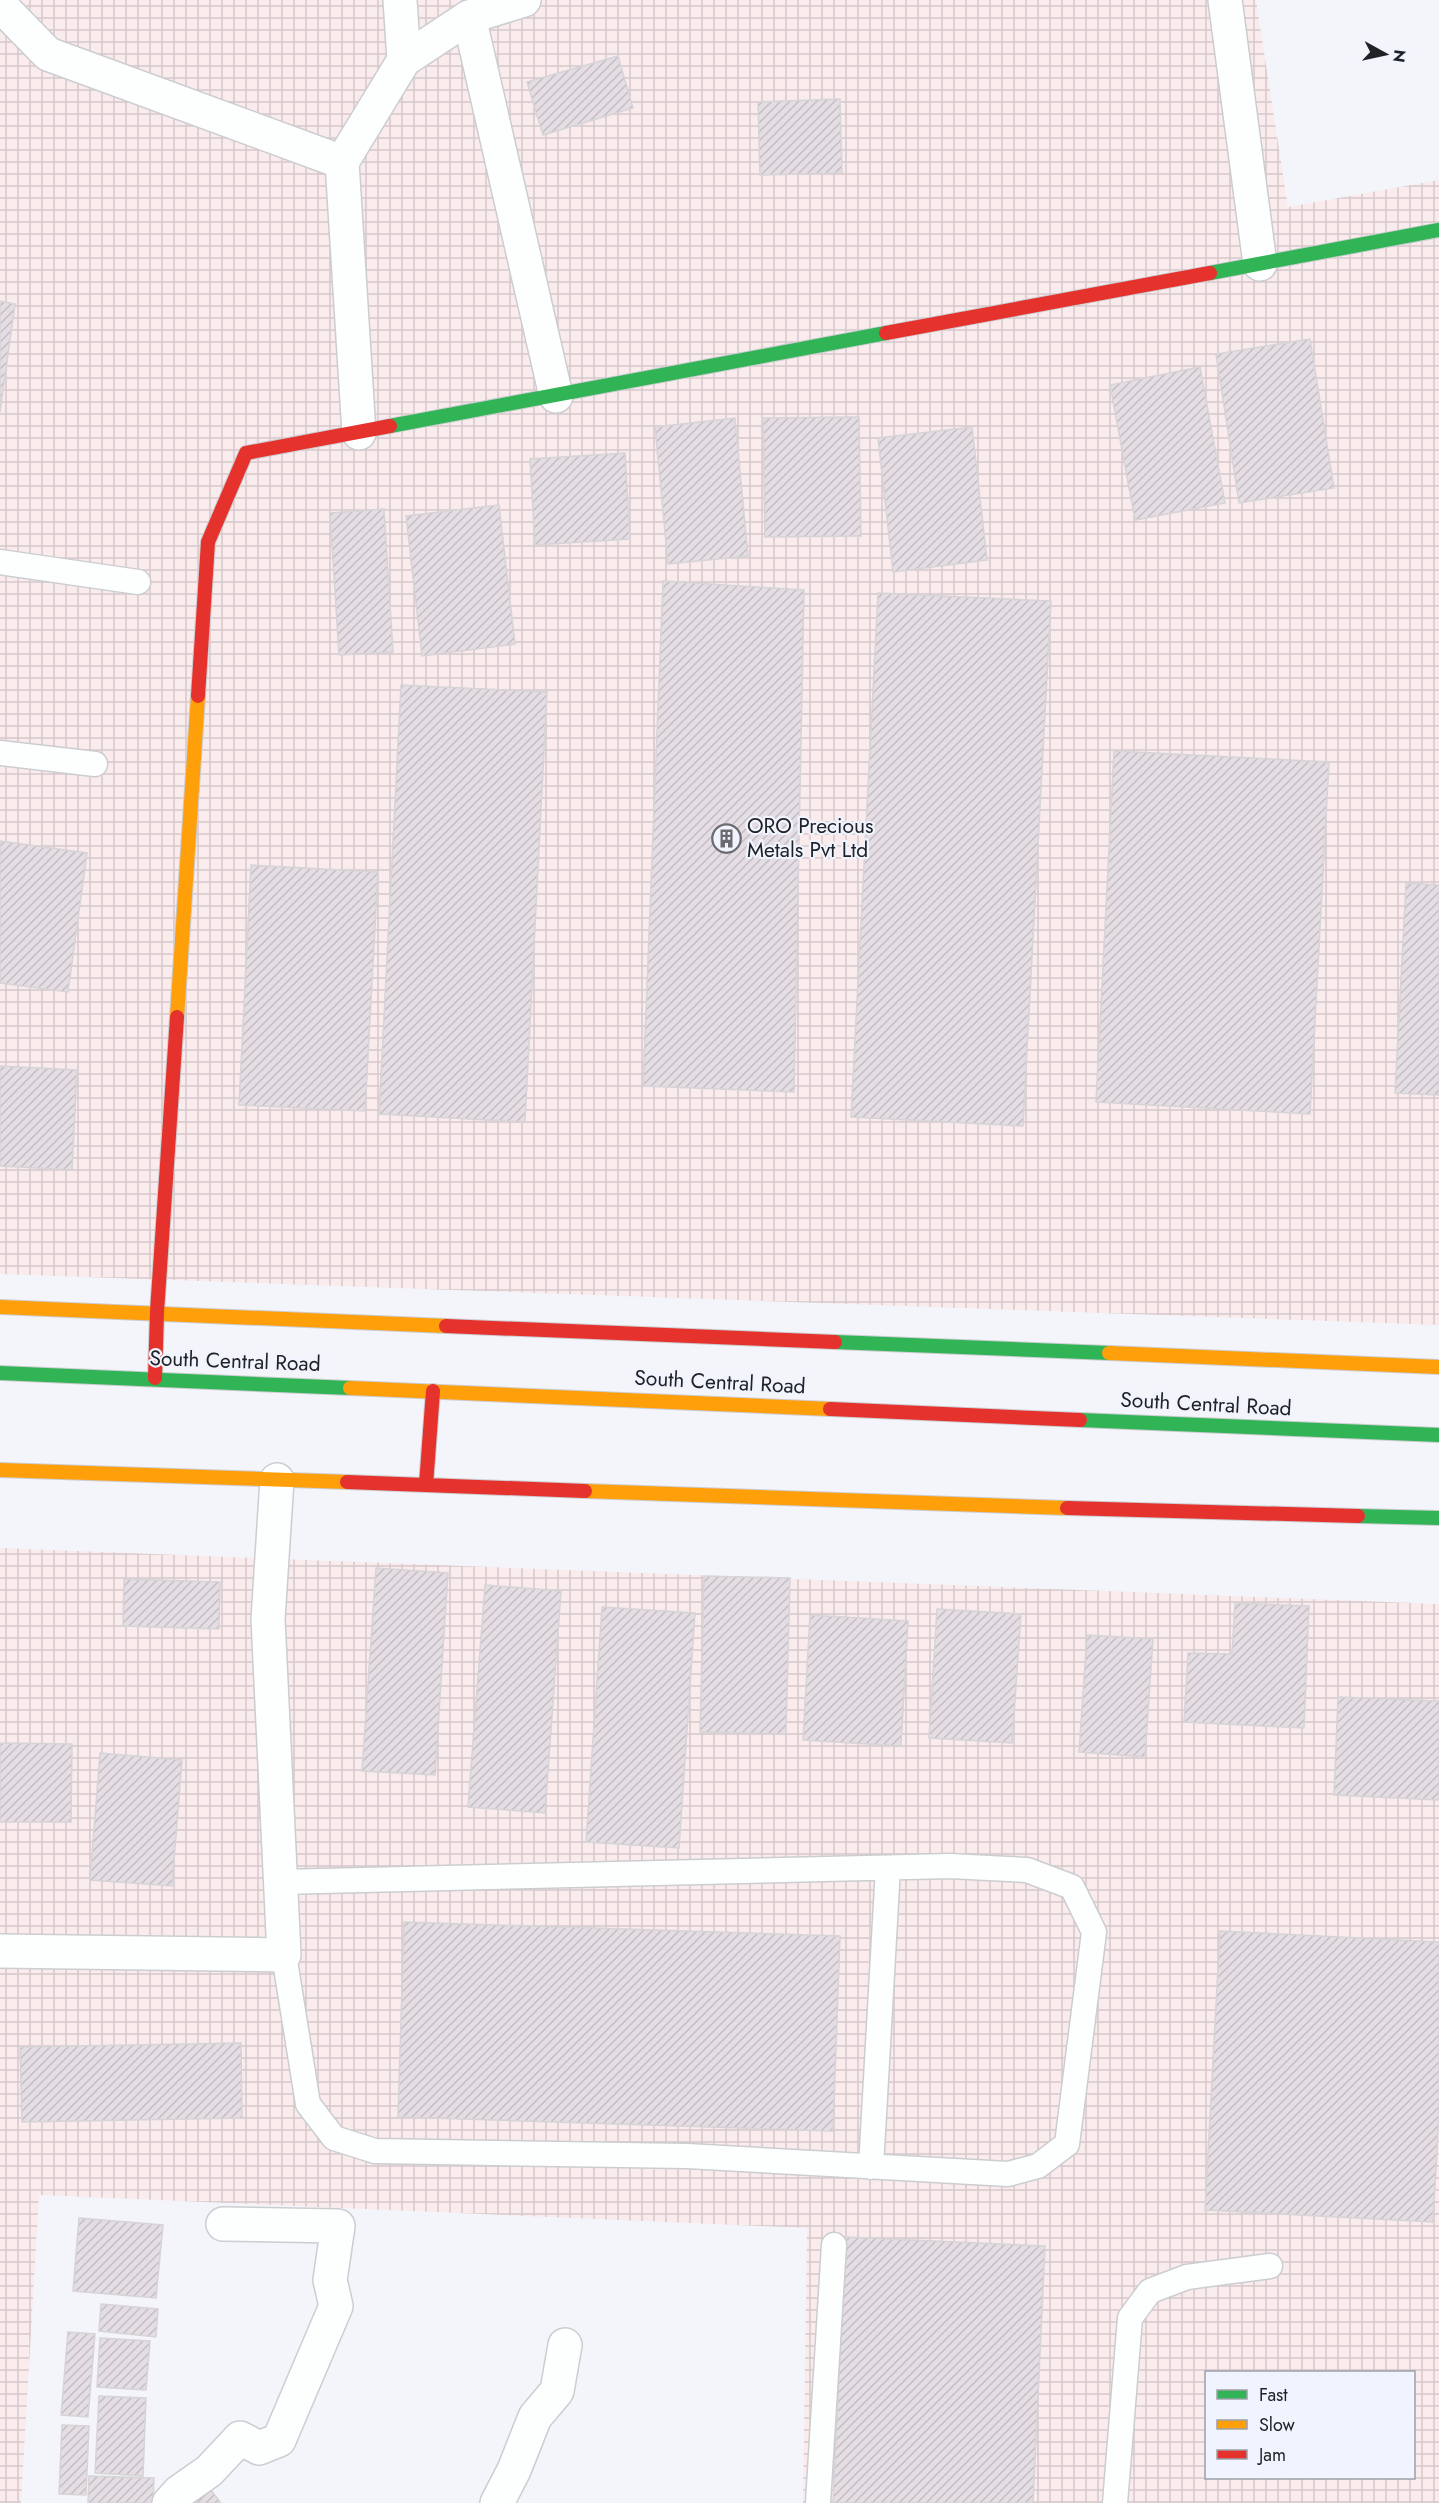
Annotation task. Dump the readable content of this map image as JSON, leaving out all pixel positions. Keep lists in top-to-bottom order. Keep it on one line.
{"streets":{"street":["South Central Road"]},"places":{"building":["ORO Precious Metals Pvt Ltd"]},"legend":["Fast","Slow","Jam"],"north":"right"}
